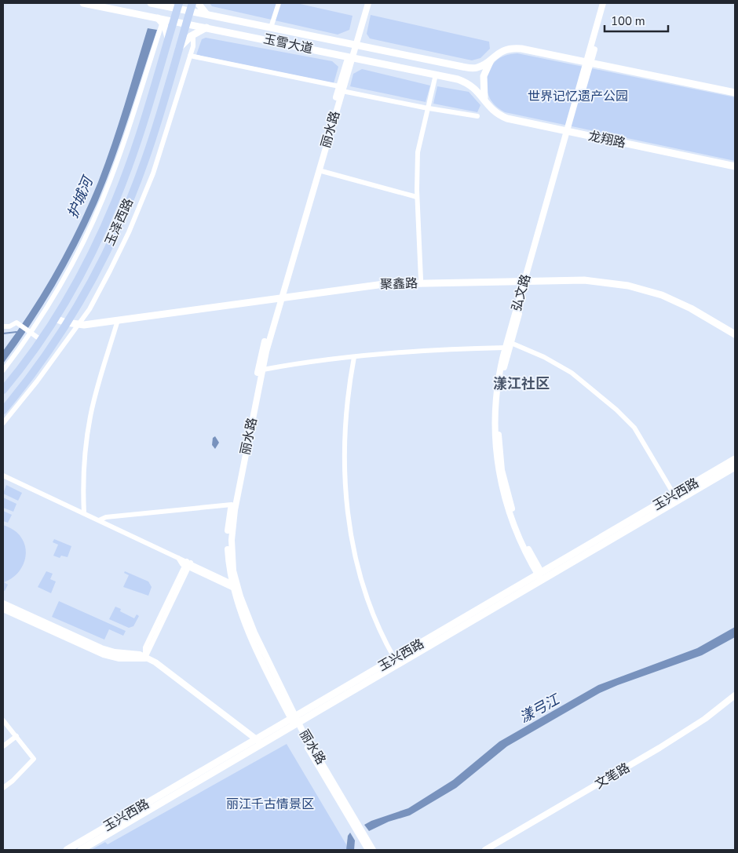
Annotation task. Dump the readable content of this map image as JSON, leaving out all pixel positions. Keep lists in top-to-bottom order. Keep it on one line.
{"streets":{"main road":["玉雪大道","龙翔路","玉泽西路","聚鑫路","玉兴西路"],"street":["丽水路","弘文路","文笔路"]},"crossings":[["玉雪大道","丽水路"],["玉雪大道","龙翔路"],["玉雪大道","玉泽西路"],["丽水路","聚鑫路"],["丽水路","玉兴西路"],["龙翔路","弘文路"],["玉泽西路","聚鑫路"],["聚鑫路","弘文路"],["弘文路","玉兴西路"]],"districts":["漾江社区"],"water":["护城河","漾弓江"],"parks":["世界记忆遗产公园","丽江千古情景区"],"scale_bar":"100 m"}
